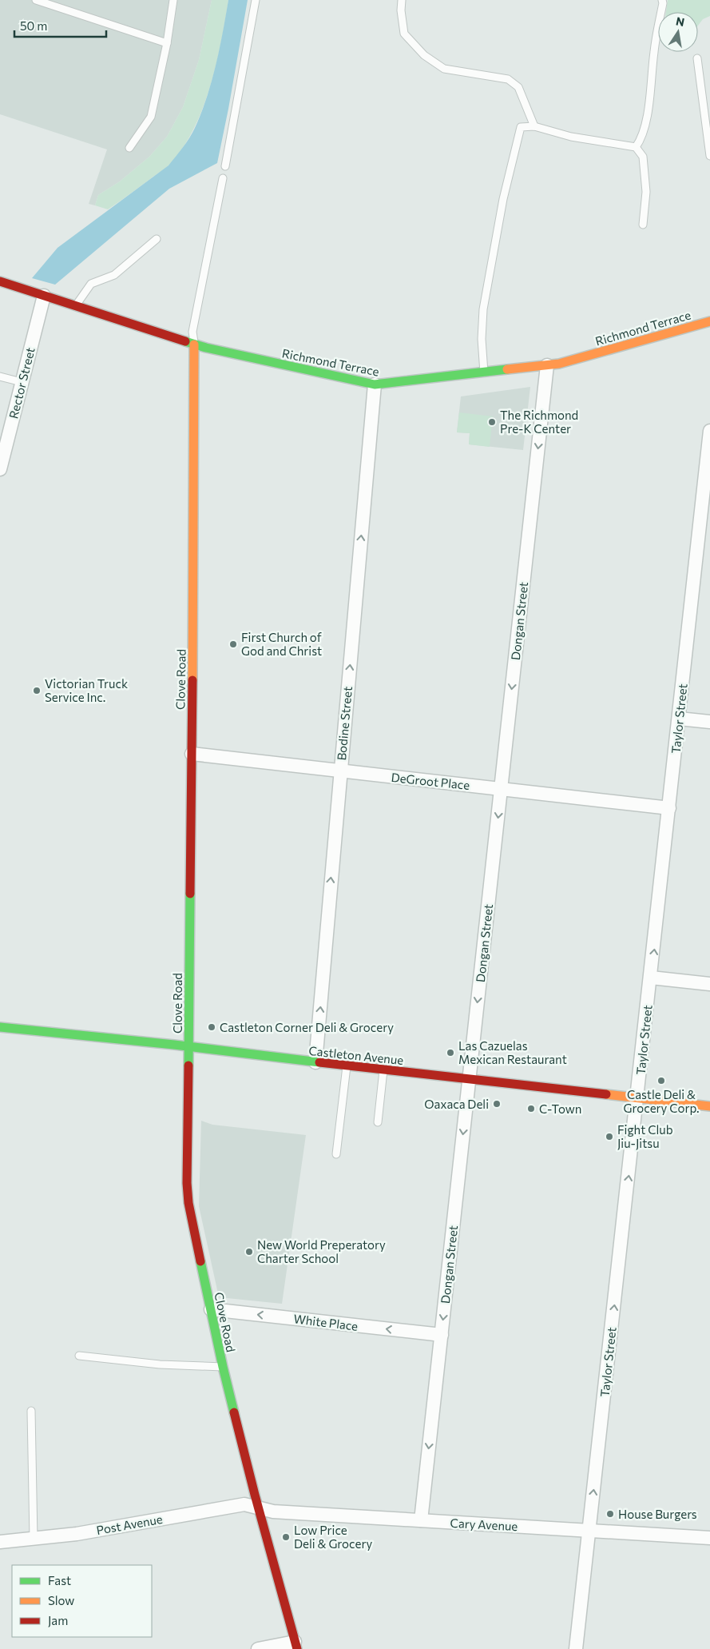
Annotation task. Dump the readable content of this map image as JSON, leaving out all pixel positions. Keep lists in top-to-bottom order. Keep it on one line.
{"streets":{"street":["Richmond Terrace","Rector Street","Dongan Street","Clove Road","Taylor Street","Bodine Street","DeGroot Place","Castleton Avenue","White Place","Post Avenue","Cary Avenue"]},"crossings":[["Richmond Terrace","Rector Street"],["Richmond Terrace","Dongan Street"],["Richmond Terrace","Clove Road"],["Richmond Terrace","Bodine Street"],["Dongan Street","DeGroot Place"],["Dongan Street","Castleton Avenue"],["Dongan Street","White Place"],["Dongan Street","Cary Avenue"],["Clove Road","DeGroot Place"],["Clove Road","Castleton Avenue"],["Clove Road","White Place"],["Clove Road","Post Avenue"],["Clove Road","Cary Avenue"],["Taylor Street","DeGroot Place"],["Taylor Street","Castleton Avenue"],["Taylor Street","Cary Avenue"],["Bodine Street","DeGroot Place"],["Bodine Street","Castleton Avenue"],["Post Avenue","Cary Avenue"]],"one_way":["Dongan Street","Taylor Street","Bodine Street","White Place"],"places":["The Richmond Pre-K Center","First Church of God and Christ","Victorian Truck Service Inc.","Castleton Corner Deli & Grocery","Las Cazuelas Mexican Restaurant","Castle Deli & Grocery Corp.","Oaxaca Deli","C-Town","Fight Club Jiu-Jitsu","New World Preperatory Charter School","House Burgers","Low Price Deli & Grocery"],"legend":["Fast","Slow","Jam"],"scale_bar":"50 m","north":"top"}
